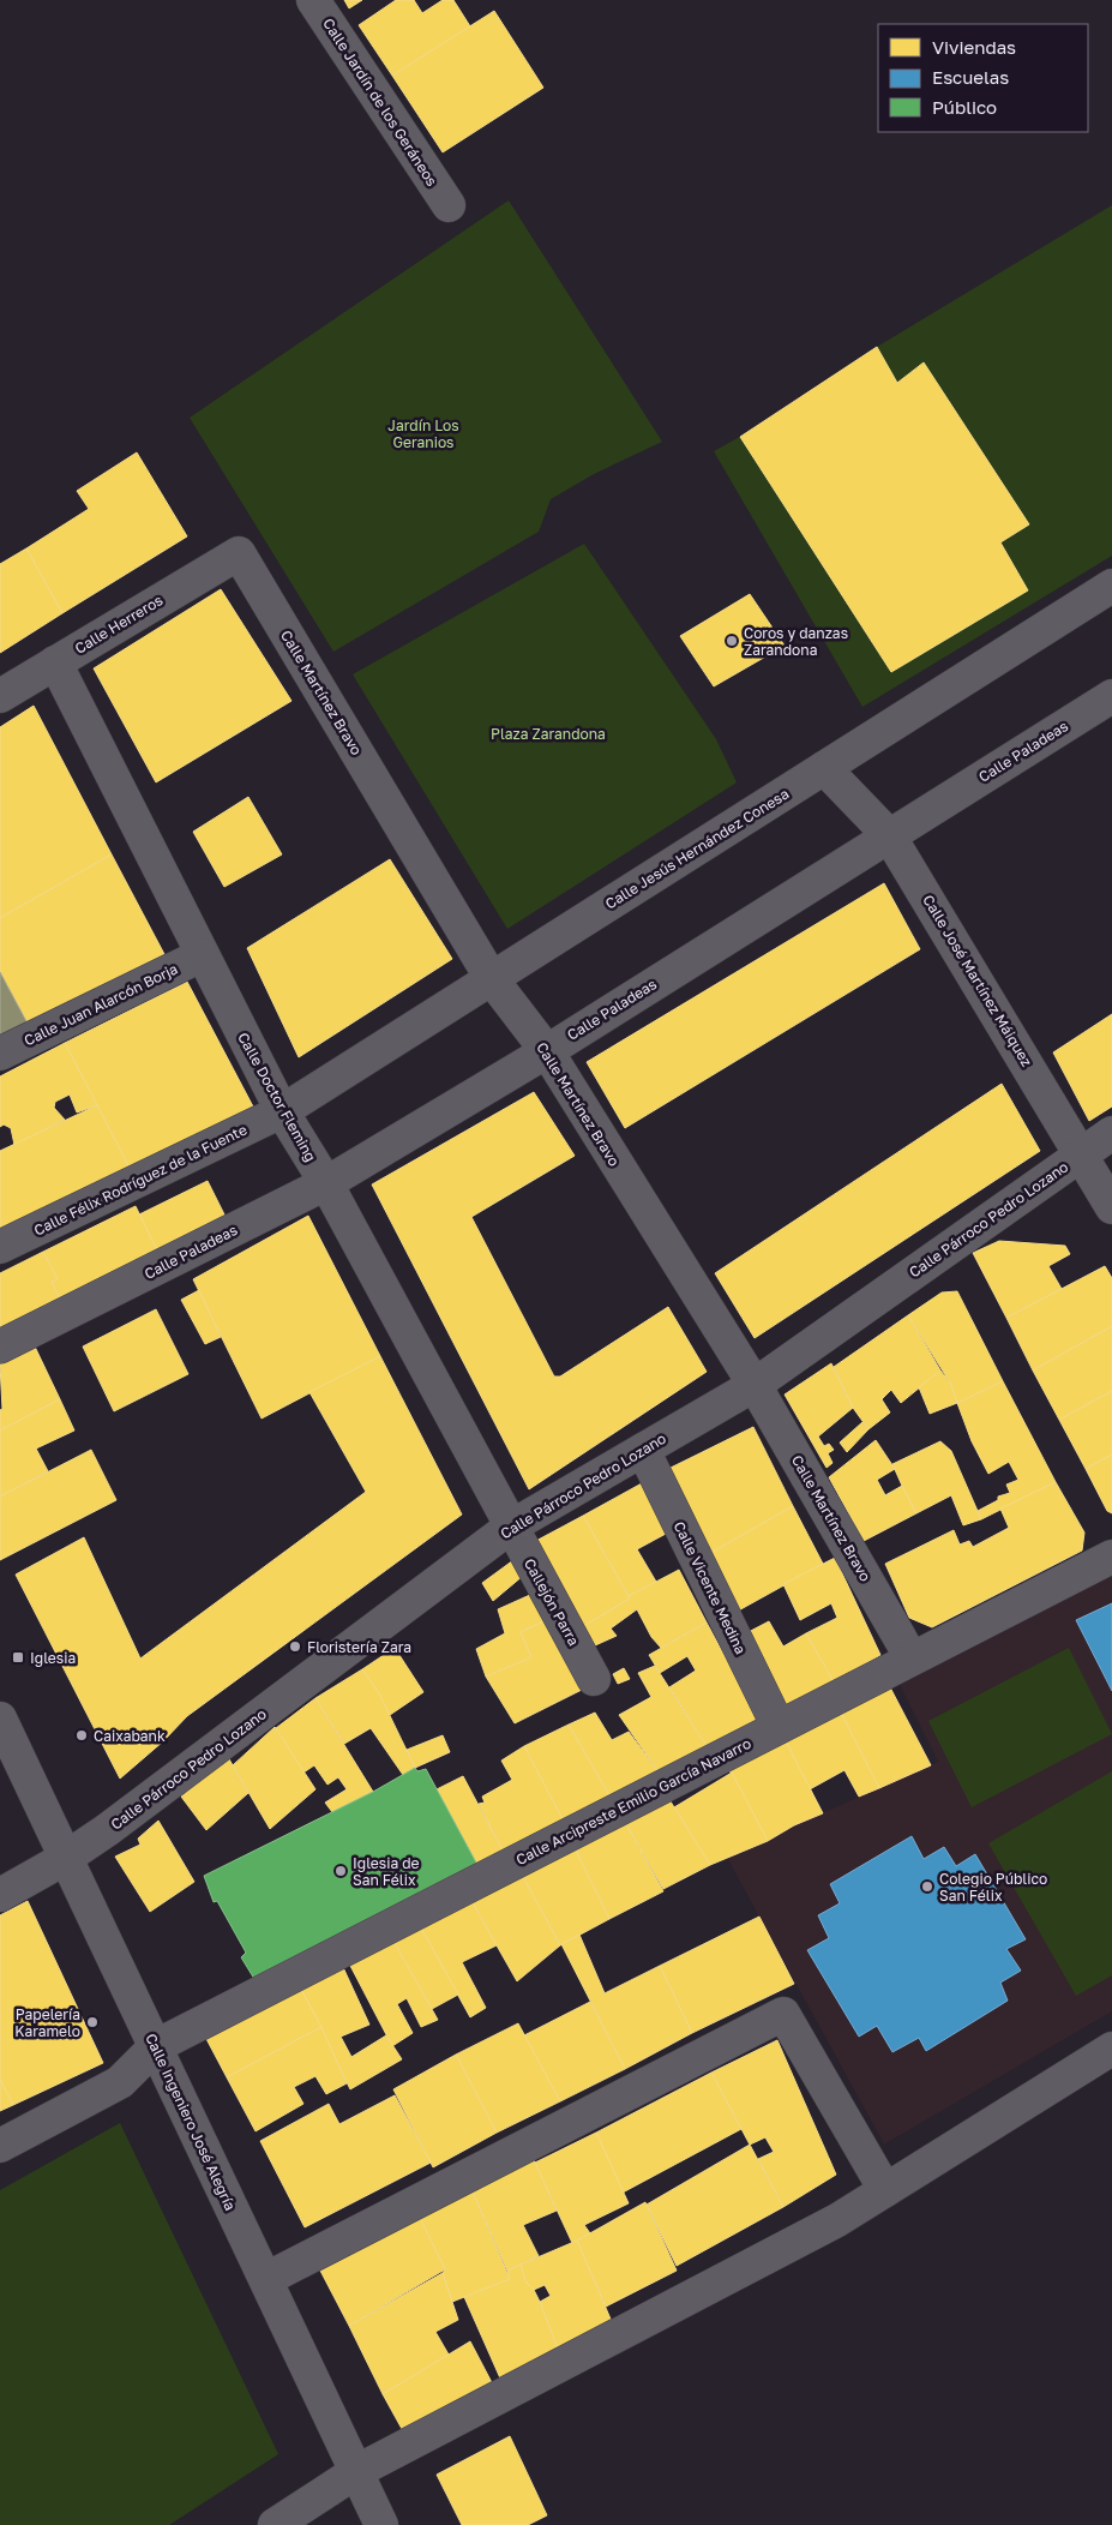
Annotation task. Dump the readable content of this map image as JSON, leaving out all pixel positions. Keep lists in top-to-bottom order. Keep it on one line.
{"streets":{"street":["Calle Jardín de los Geráneos","Calle Herreros","Calle Martínez Bravo","Calle Paladeas","Calle Jesús Hernández Conesa","Calle José Martínez Máiquez","Calle Juan Alarcón Borja","Calle Doctor Fleming","Calle Félix Rodríguez de la Fuente","Calle Párroco Pedro Lozano","Calle Vicente Medina","Callejón Parra","Calle Arcipreste Emilio García Navarro","Calle Ingeniero José Alegría"]},"crossings":[["Calle Herreros","Calle Martínez Bravo"],["Calle Herreros","Calle Doctor Fleming"],["Calle Martínez Bravo","Calle Paladeas"],["Calle Martínez Bravo","Calle Jesús Hernández Conesa"],["Calle Martínez Bravo","Calle Párroco Pedro Lozano"],["Calle Martínez Bravo","Calle Arcipreste Emilio García Navarro"],["Calle Paladeas","Calle José Martínez Máiquez"],["Calle Paladeas","Calle Doctor Fleming"],["Calle Jesús Hernández Conesa","Calle José Martínez Máiquez"],["Calle Jesús Hernández Conesa","Calle Doctor Fleming"],["Calle Jesús Hernández Conesa","Calle Félix Rodríguez de la Fuente"],["Calle José Martínez Máiquez","Calle Párroco Pedro Lozano"],["Calle Juan Alarcón Borja","Calle Doctor Fleming"],["Calle Doctor Fleming","Calle Félix Rodríguez de la Fuente"],["Calle Doctor Fleming","Calle Párroco Pedro Lozano"],["Calle Doctor Fleming","Callejón Parra"],["Calle Párroco Pedro Lozano","Calle Vicente Medina"],["Calle Párroco Pedro Lozano","Callejón Parra"],["Calle Párroco Pedro Lozano","Calle Ingeniero José Alegría"],["Calle Vicente Medina","Calle Arcipreste Emilio García Navarro"],["Calle Arcipreste Emilio García Navarro","Calle Ingeniero José Alegría"]],"parks":["Jardín Los Geranios","Plaza Zarandona"],"places":{"other":["Coros y danzas Zarandona","Floristería Zara","Caixabank","Iglesia de San Félix","Colegio Público San Félix","Papelería Karamelo"],"transit":["Iglesia"]},"legend":["Viviendas","Escuelas","Público"]}
